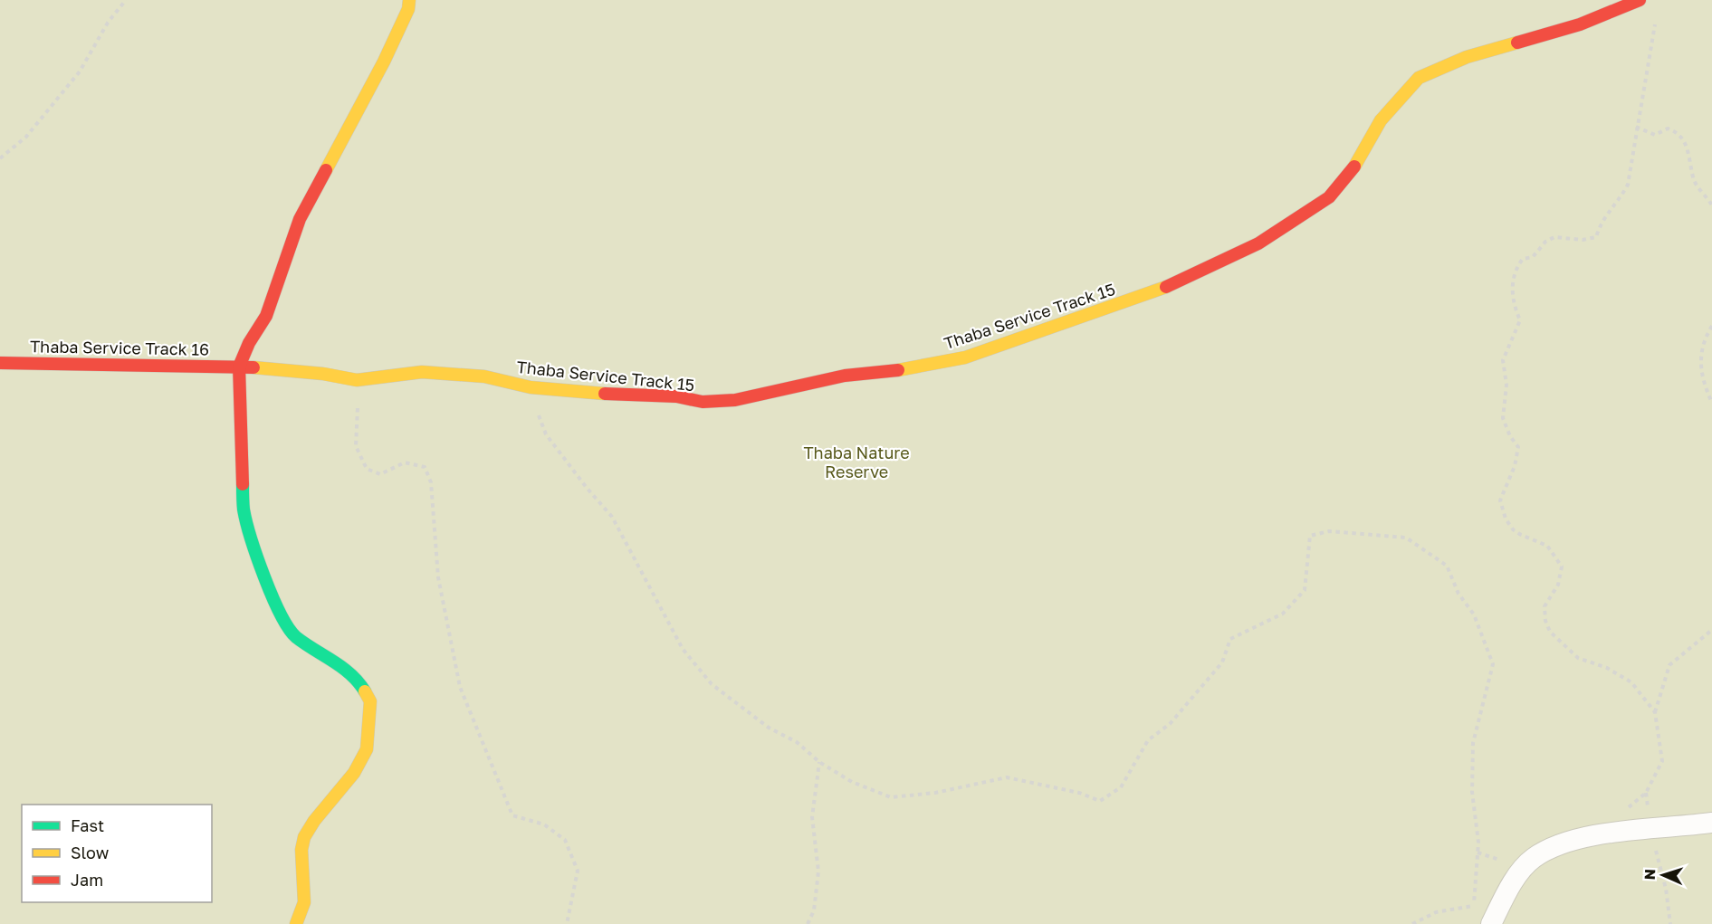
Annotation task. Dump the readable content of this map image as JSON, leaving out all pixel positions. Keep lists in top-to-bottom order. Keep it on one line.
{"streets":{"street":["Thaba Service Track 15","Thaba Service Track 16"]},"crossings":[["Thaba Service Track 15","Thaba Service Track 16"]],"parks":["Thaba Nature Reserve"],"legend":["Fast","Slow","Jam"],"north":"left"}
